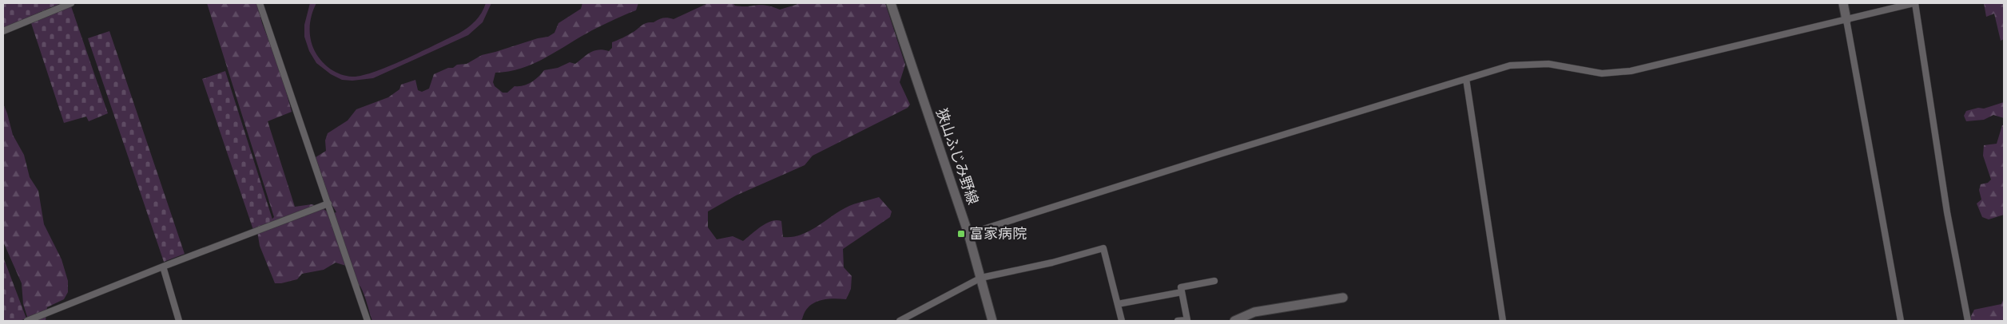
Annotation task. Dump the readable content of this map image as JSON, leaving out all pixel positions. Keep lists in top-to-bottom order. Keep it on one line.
{"streets":{"main road":["狭山ふじみ野線"]},"places":{"transit":["富家病院"]}}
